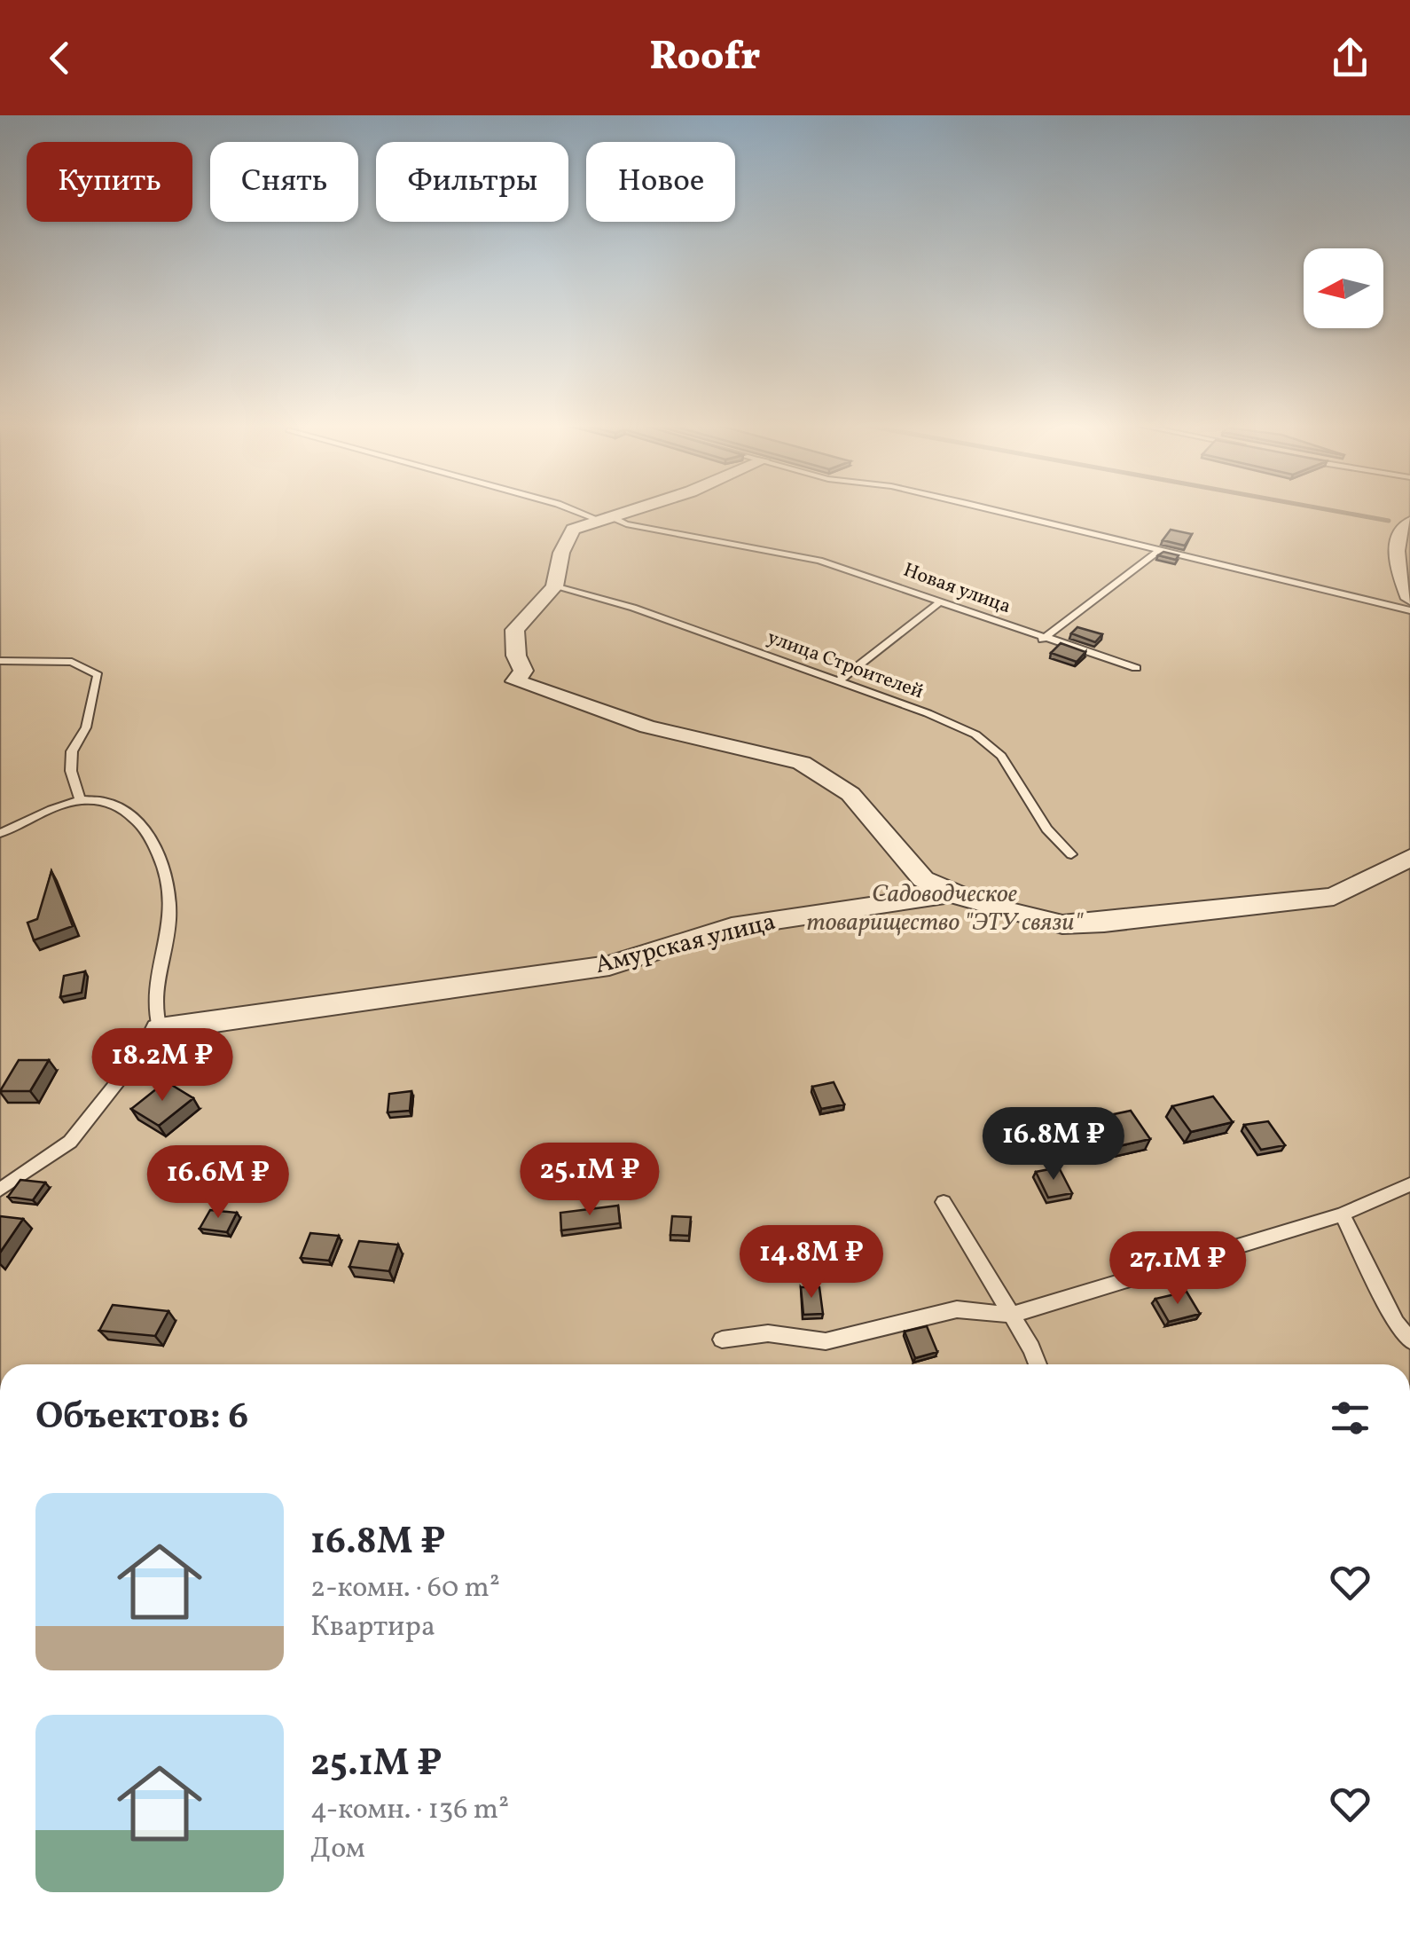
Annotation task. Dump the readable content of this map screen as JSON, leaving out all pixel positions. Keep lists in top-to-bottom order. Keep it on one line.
{"streets":{"street":["Амурская улица"],"lane":["Новая улица","улица Строителей"]},"parks":["Садоводческое товарищество \"ЭТУ связи\""],"north":"left","page":{"header":"Roofr","chip":["Купить","Снять","Фильтры","Новое"],"price":["18.2M ₽","16.8M ₽","25.1M ₽","16.6M ₽","14.8M ₽","27.1M ₽"],"heading":"Объектов: 6","list":[{"name":"16.8M ₽","note":"2-комн. · 60 m² · Квартира"},{"name":"25.1M ₽","note":"4-комн. · 136 m² · Дом"}]}}
